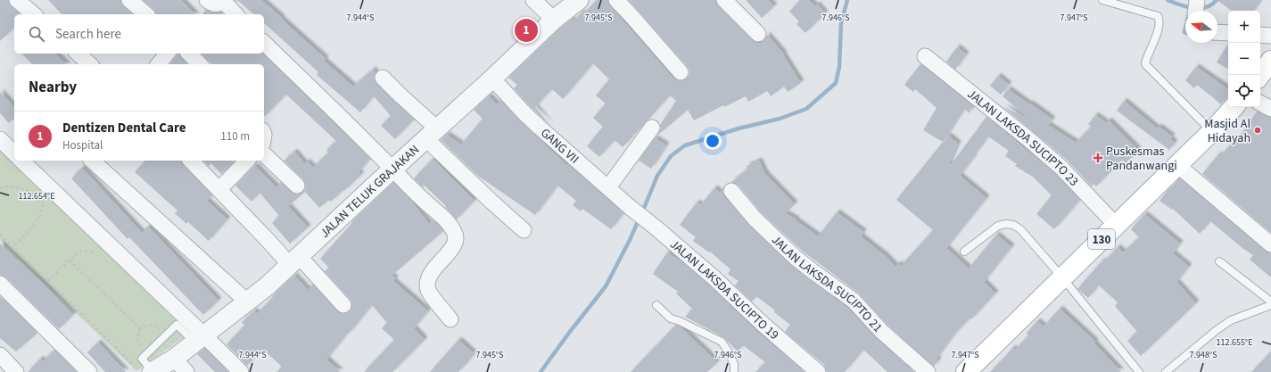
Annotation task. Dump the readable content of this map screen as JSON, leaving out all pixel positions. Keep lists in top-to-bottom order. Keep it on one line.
{"streets":{"main road":["130"],"street":["JALAN LAKSDA SUCIPTO 23","GANG VII","JALAN TELUK GRAJAKAN","JALAN LAKSDA SUCIPTO 21","JALAN LAKSDA SUCIPTO 19"]},"crossings":[["JALAN LAKSDA SUCIPTO 23","130"],["GANG VII","JALAN TELUK GRAJAKAN"],["GANG VII","JALAN LAKSDA SUCIPTO 19"]],"places":{"other":["Masjid Al Hidayah"],"health":["Puskesmas Pandanwangi"]},"north":"left","page":{"map_buttons":["+","−"],"search":"Search here","pins":"1","heading":"Nearby","list":[{"mark":"1","name":"Dentizen Dental Care","note":"Hospital","value":"110 m"}]},"coordinates":["7.944°S","7.945°S","7.946°S","7.947°S","112.654°E","112.655°E","7.948°S"]}
